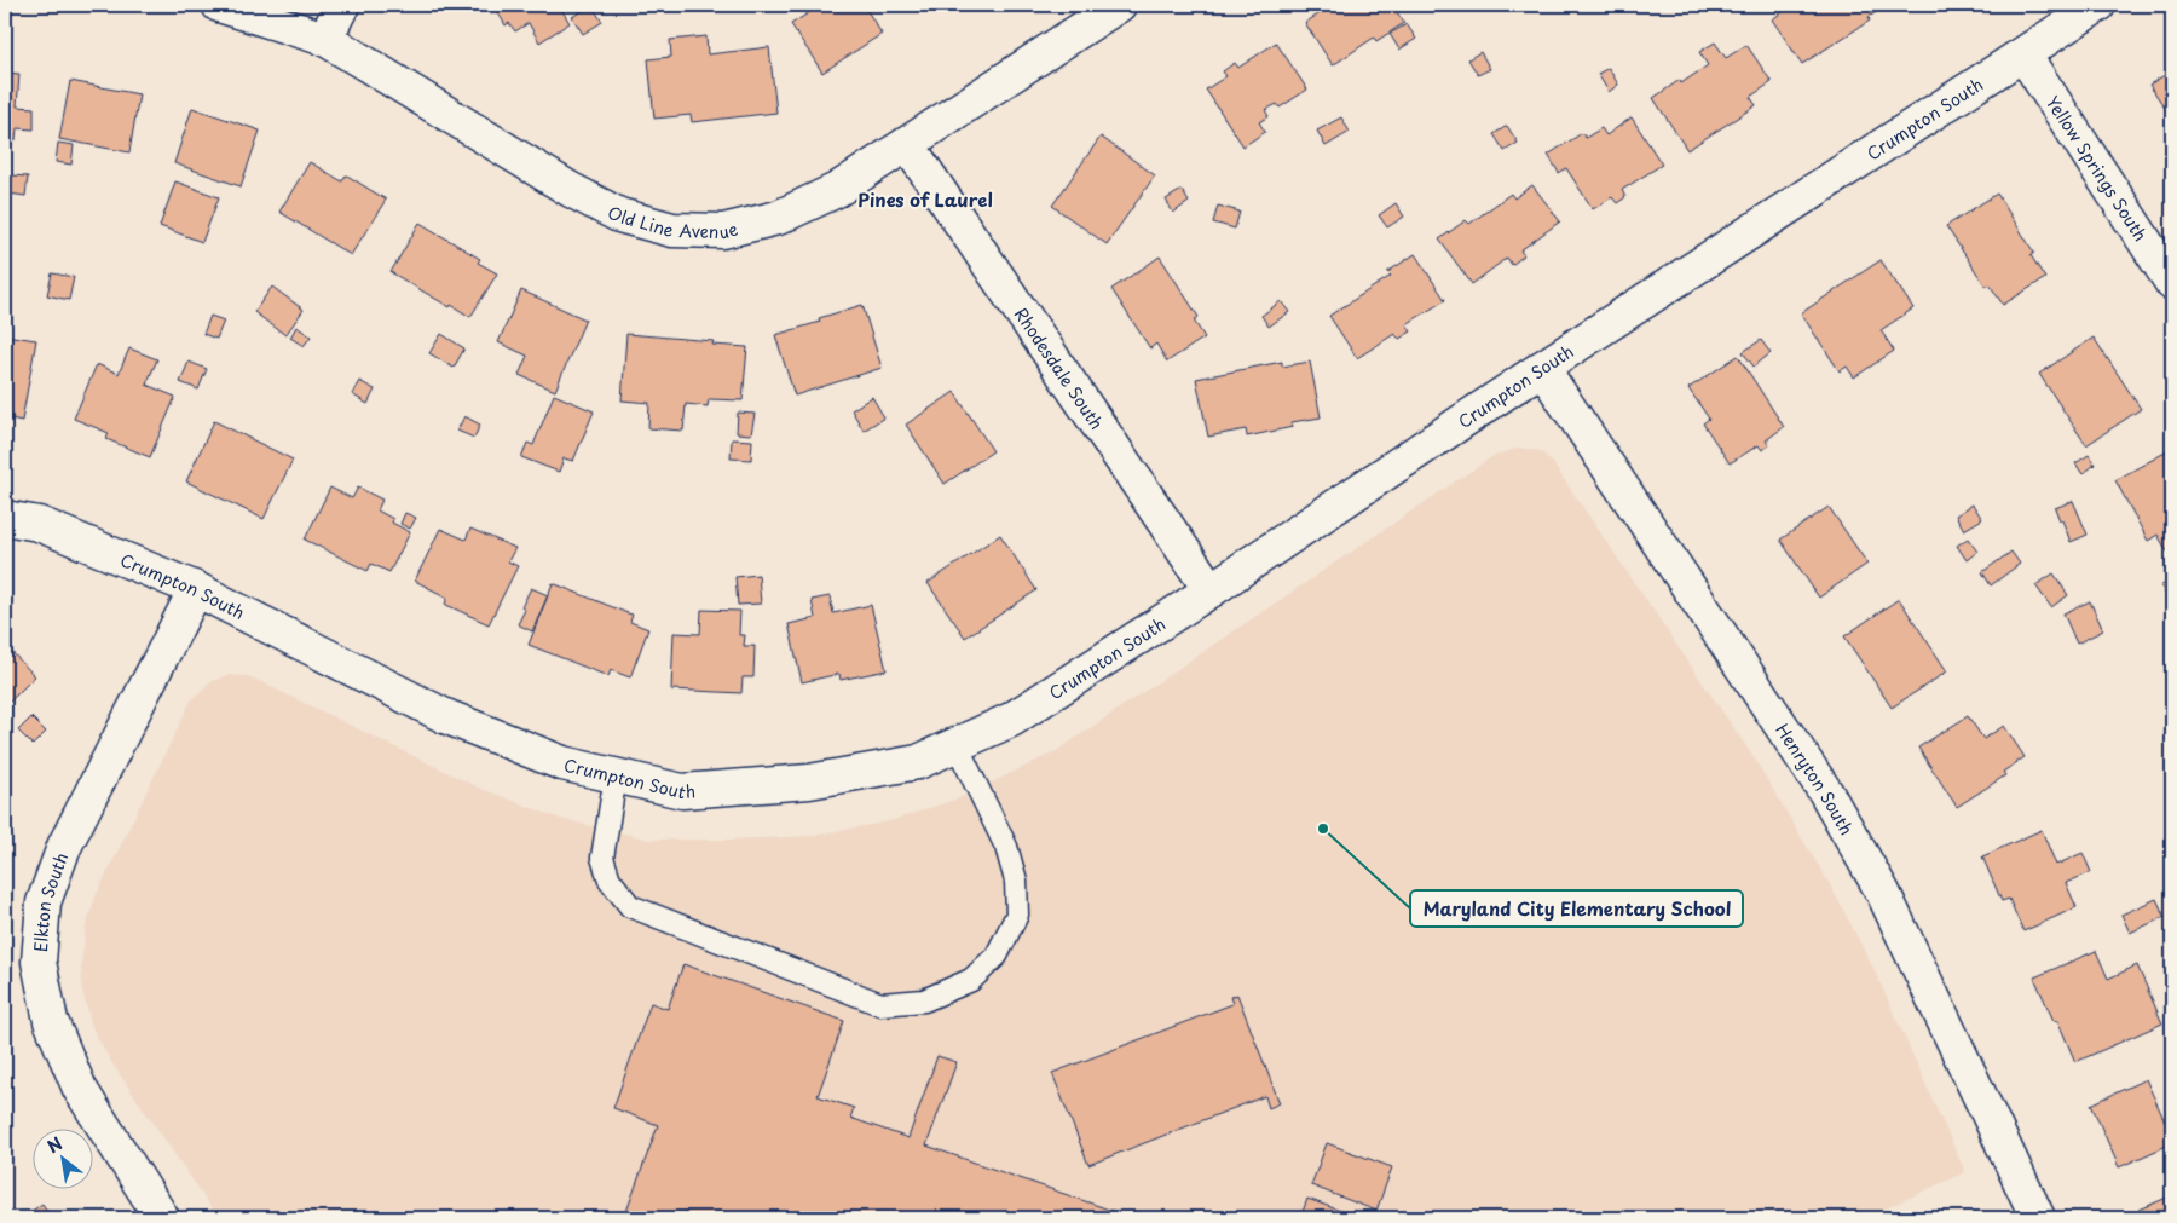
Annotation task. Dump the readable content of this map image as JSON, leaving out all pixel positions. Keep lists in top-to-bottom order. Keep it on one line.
{"streets":{"street":["Crumpton South","Yellow Springs South","Old Line Avenue","Rhodesdale South","Henryton South","Elkton South"]},"crossings":[["Crumpton South","Yellow Springs South"],["Crumpton South","Rhodesdale South"],["Crumpton South","Henryton South"],["Crumpton South","Elkton South"],["Old Line Avenue","Rhodesdale South"]],"districts":["Pines of Laurel"],"places":["Maryland City Elementary School"],"north":"top left"}
